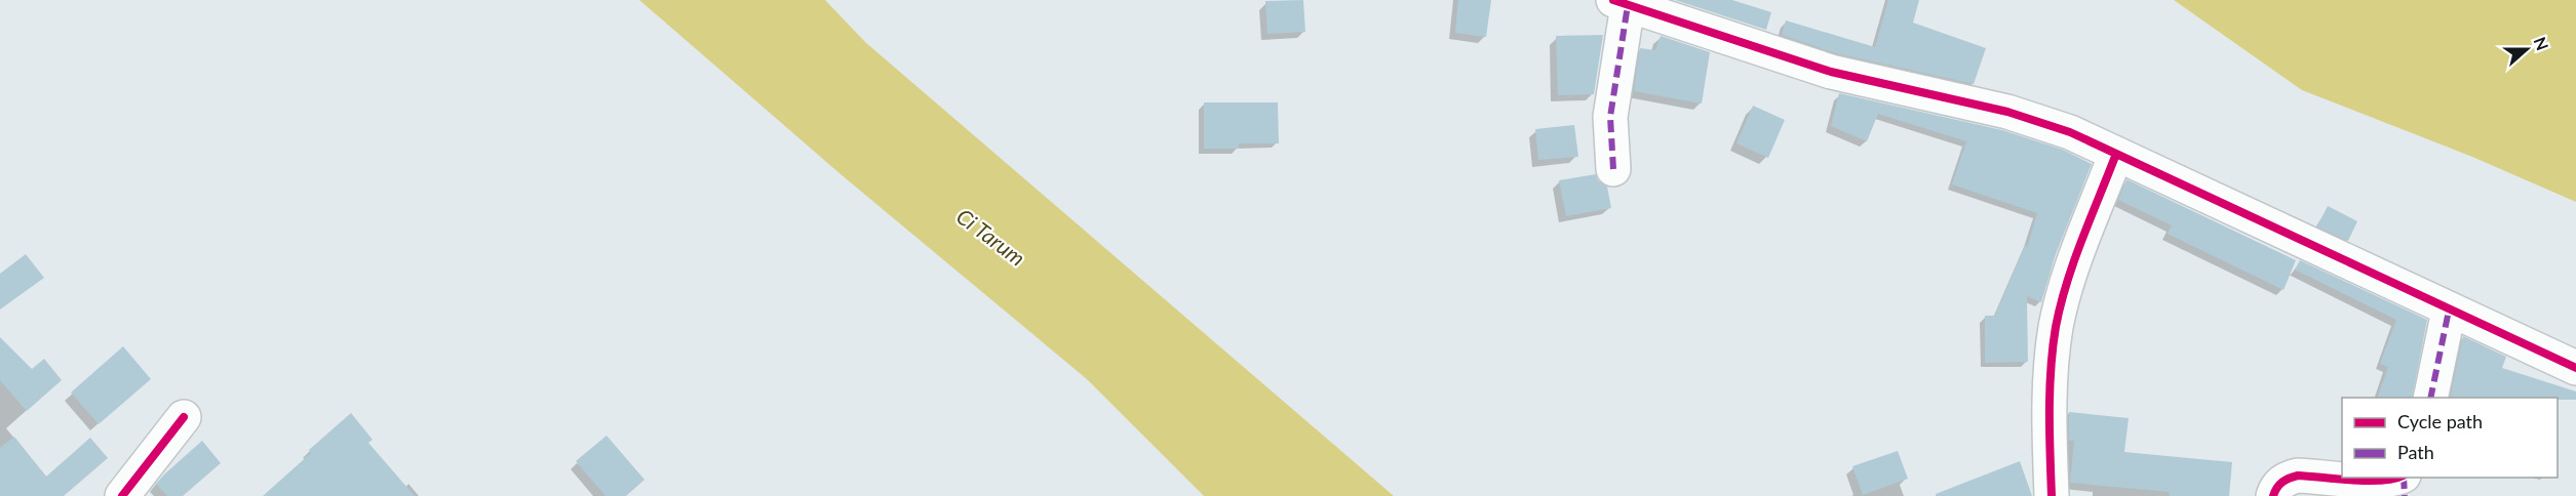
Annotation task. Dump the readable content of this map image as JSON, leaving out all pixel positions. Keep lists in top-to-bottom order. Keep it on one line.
{"water":["Ci Tarum"],"legend":["Cycle path","Path"],"north":"right"}
